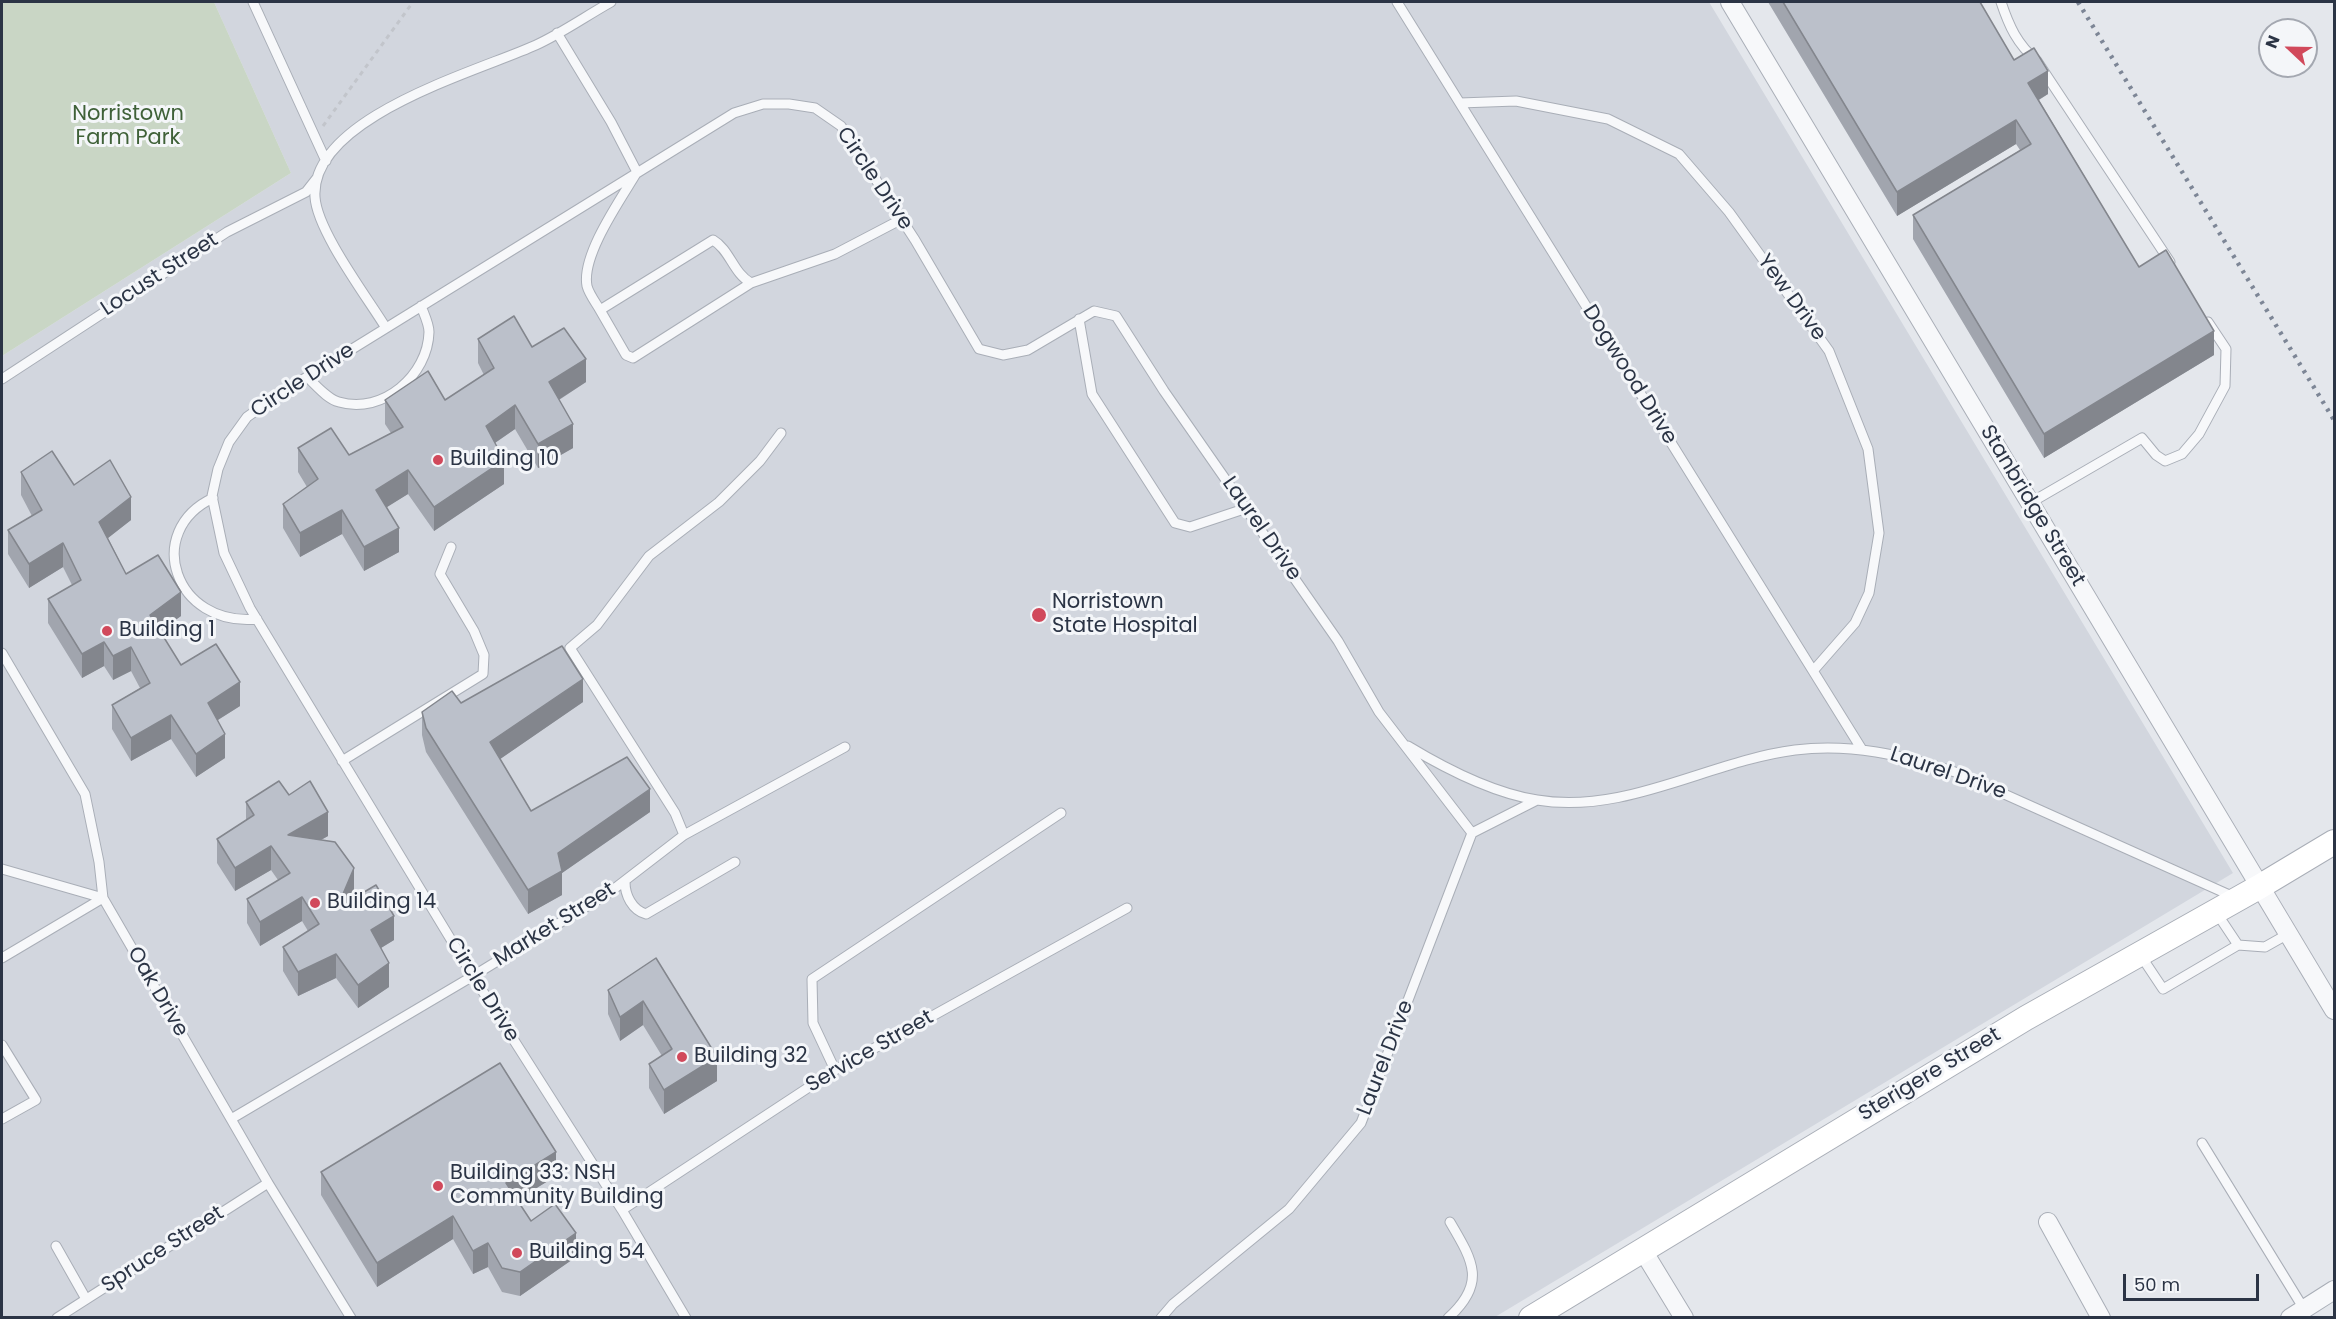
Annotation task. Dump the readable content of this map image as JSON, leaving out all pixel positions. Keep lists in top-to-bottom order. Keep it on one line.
{"streets":{"street":["Stanbridge Street","Sterigere Street"],"lane":["Circle Drive","Locust Street","Yew Drive","Dogwood Drive","Laurel Drive","Market Street","Oak Drive","Service Street","Spruce Street"]},"crossings":[["Circle Drive","Laurel Drive"],["Circle Drive","Market Street"],["Circle Drive","Service Street"],["Yew Drive","Dogwood Drive"],["Dogwood Drive","Laurel Drive"],["Stanbridge Street","Sterigere Street"],["Laurel Drive","Sterigere Street"],["Market Street","Oak Drive"],["Oak Drive","Spruce Street"]],"parks":["Norristown Farm Park"],"places":["Building 10","Norristown State Hospital","Building 1","Building 14","Building 32","Building 33: NSH Community Building","Building 54"],"scale_bar":"50 m","north":"left"}
